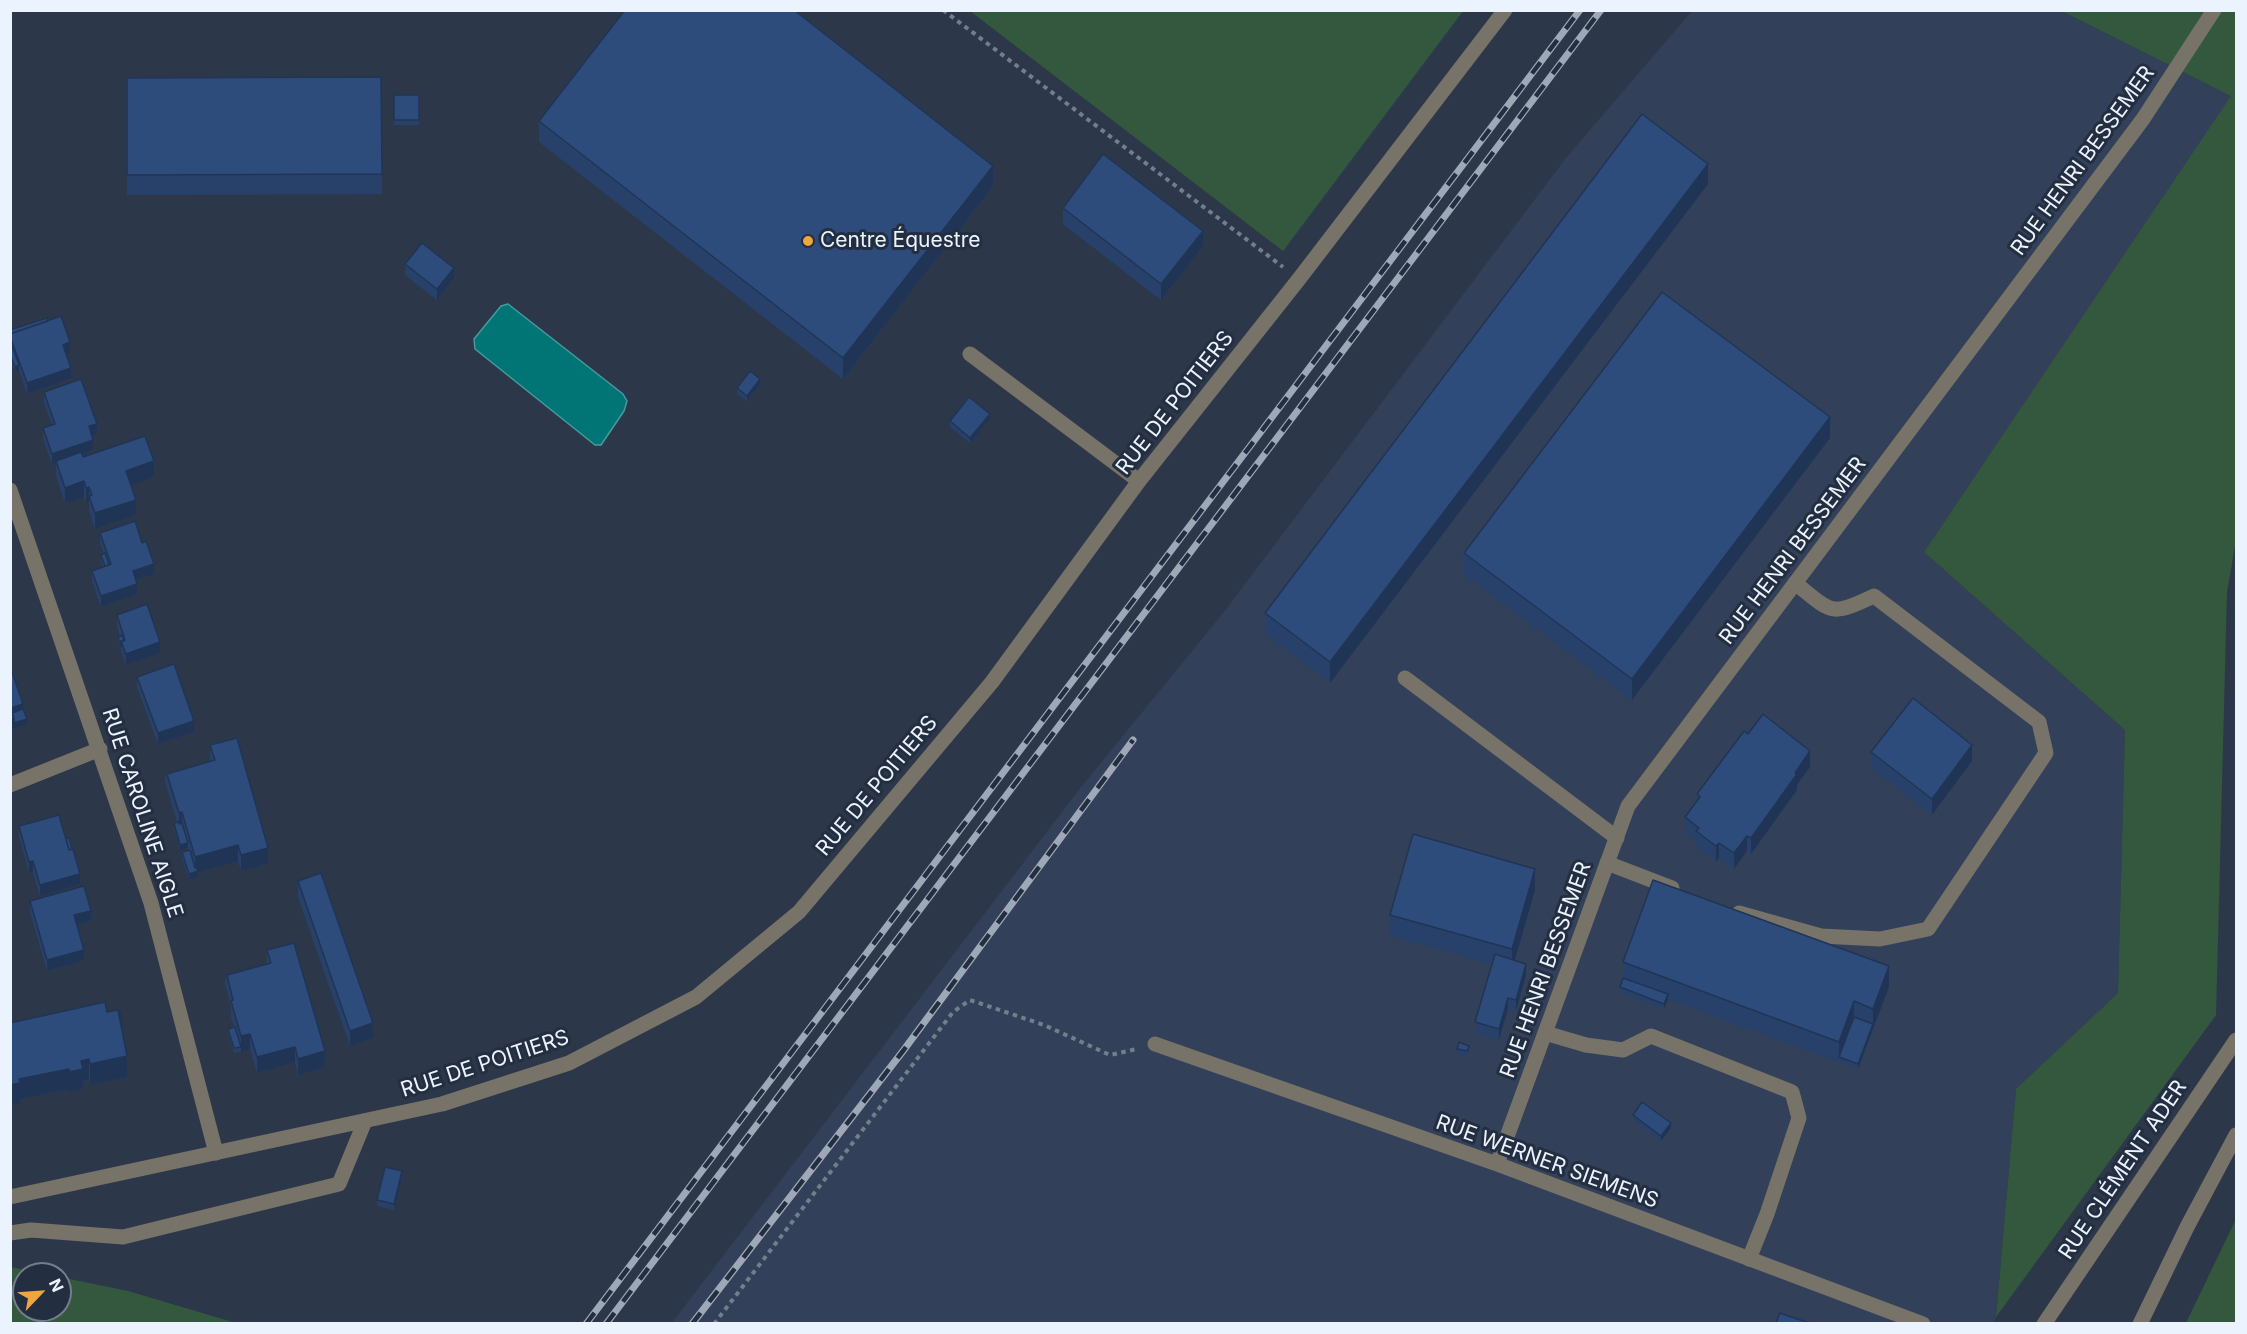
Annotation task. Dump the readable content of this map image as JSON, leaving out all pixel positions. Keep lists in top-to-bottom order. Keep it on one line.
{"streets":{"street":["RUE HENRI BESSEMER","RUE DE POITIERS","RUE CAROLINE AIGLE","RUE WERNER SIEMENS","RUE CLÉMENT ADER"]},"crossings":[["RUE HENRI BESSEMER","RUE WERNER SIEMENS"],["RUE DE POITIERS","RUE CAROLINE AIGLE"]],"places":["Centre Équestre"],"north":"top right"}
